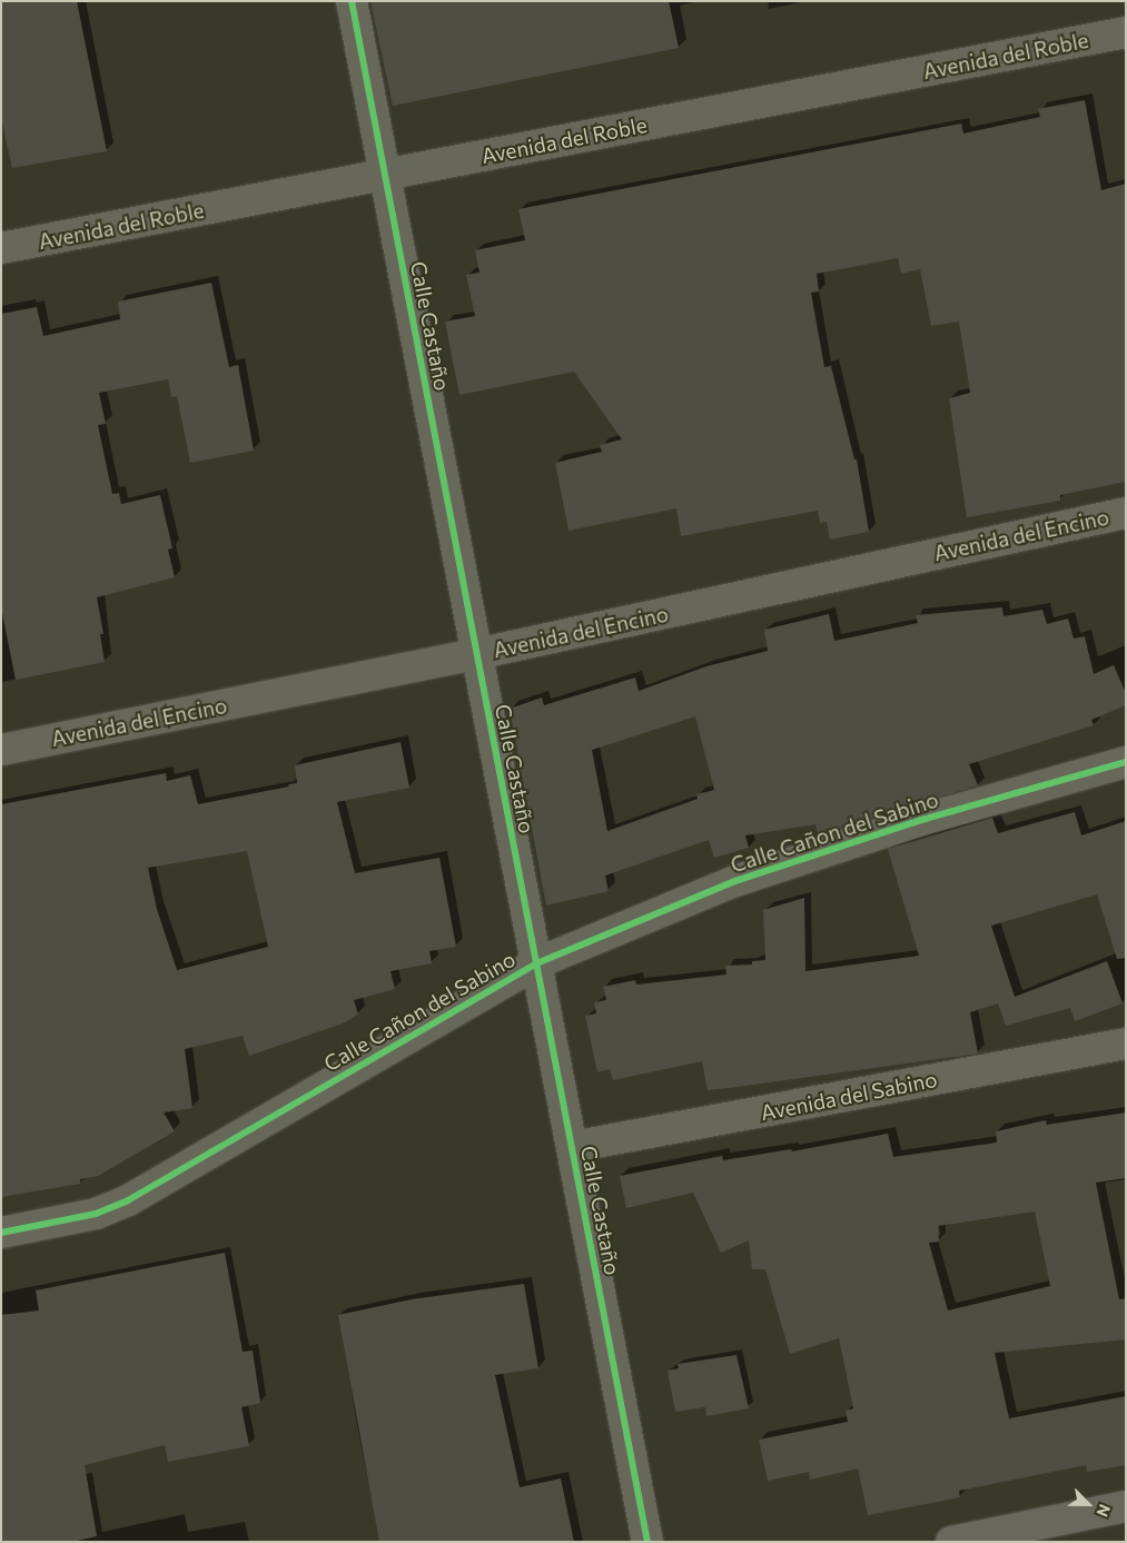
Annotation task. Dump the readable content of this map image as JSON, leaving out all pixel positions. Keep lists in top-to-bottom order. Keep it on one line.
{"streets":{"street":["Avenida del Roble","Calle Castaño","Avenida del Encino","Calle Cañon del Sabino","Avenida del Sabino"]},"crossings":[["Avenida del Roble","Calle Castaño"],["Calle Castaño","Avenida del Encino"],["Calle Castaño","Calle Cañon del Sabino"],["Calle Castaño","Avenida del Sabino"]],"north":"bottom right"}
